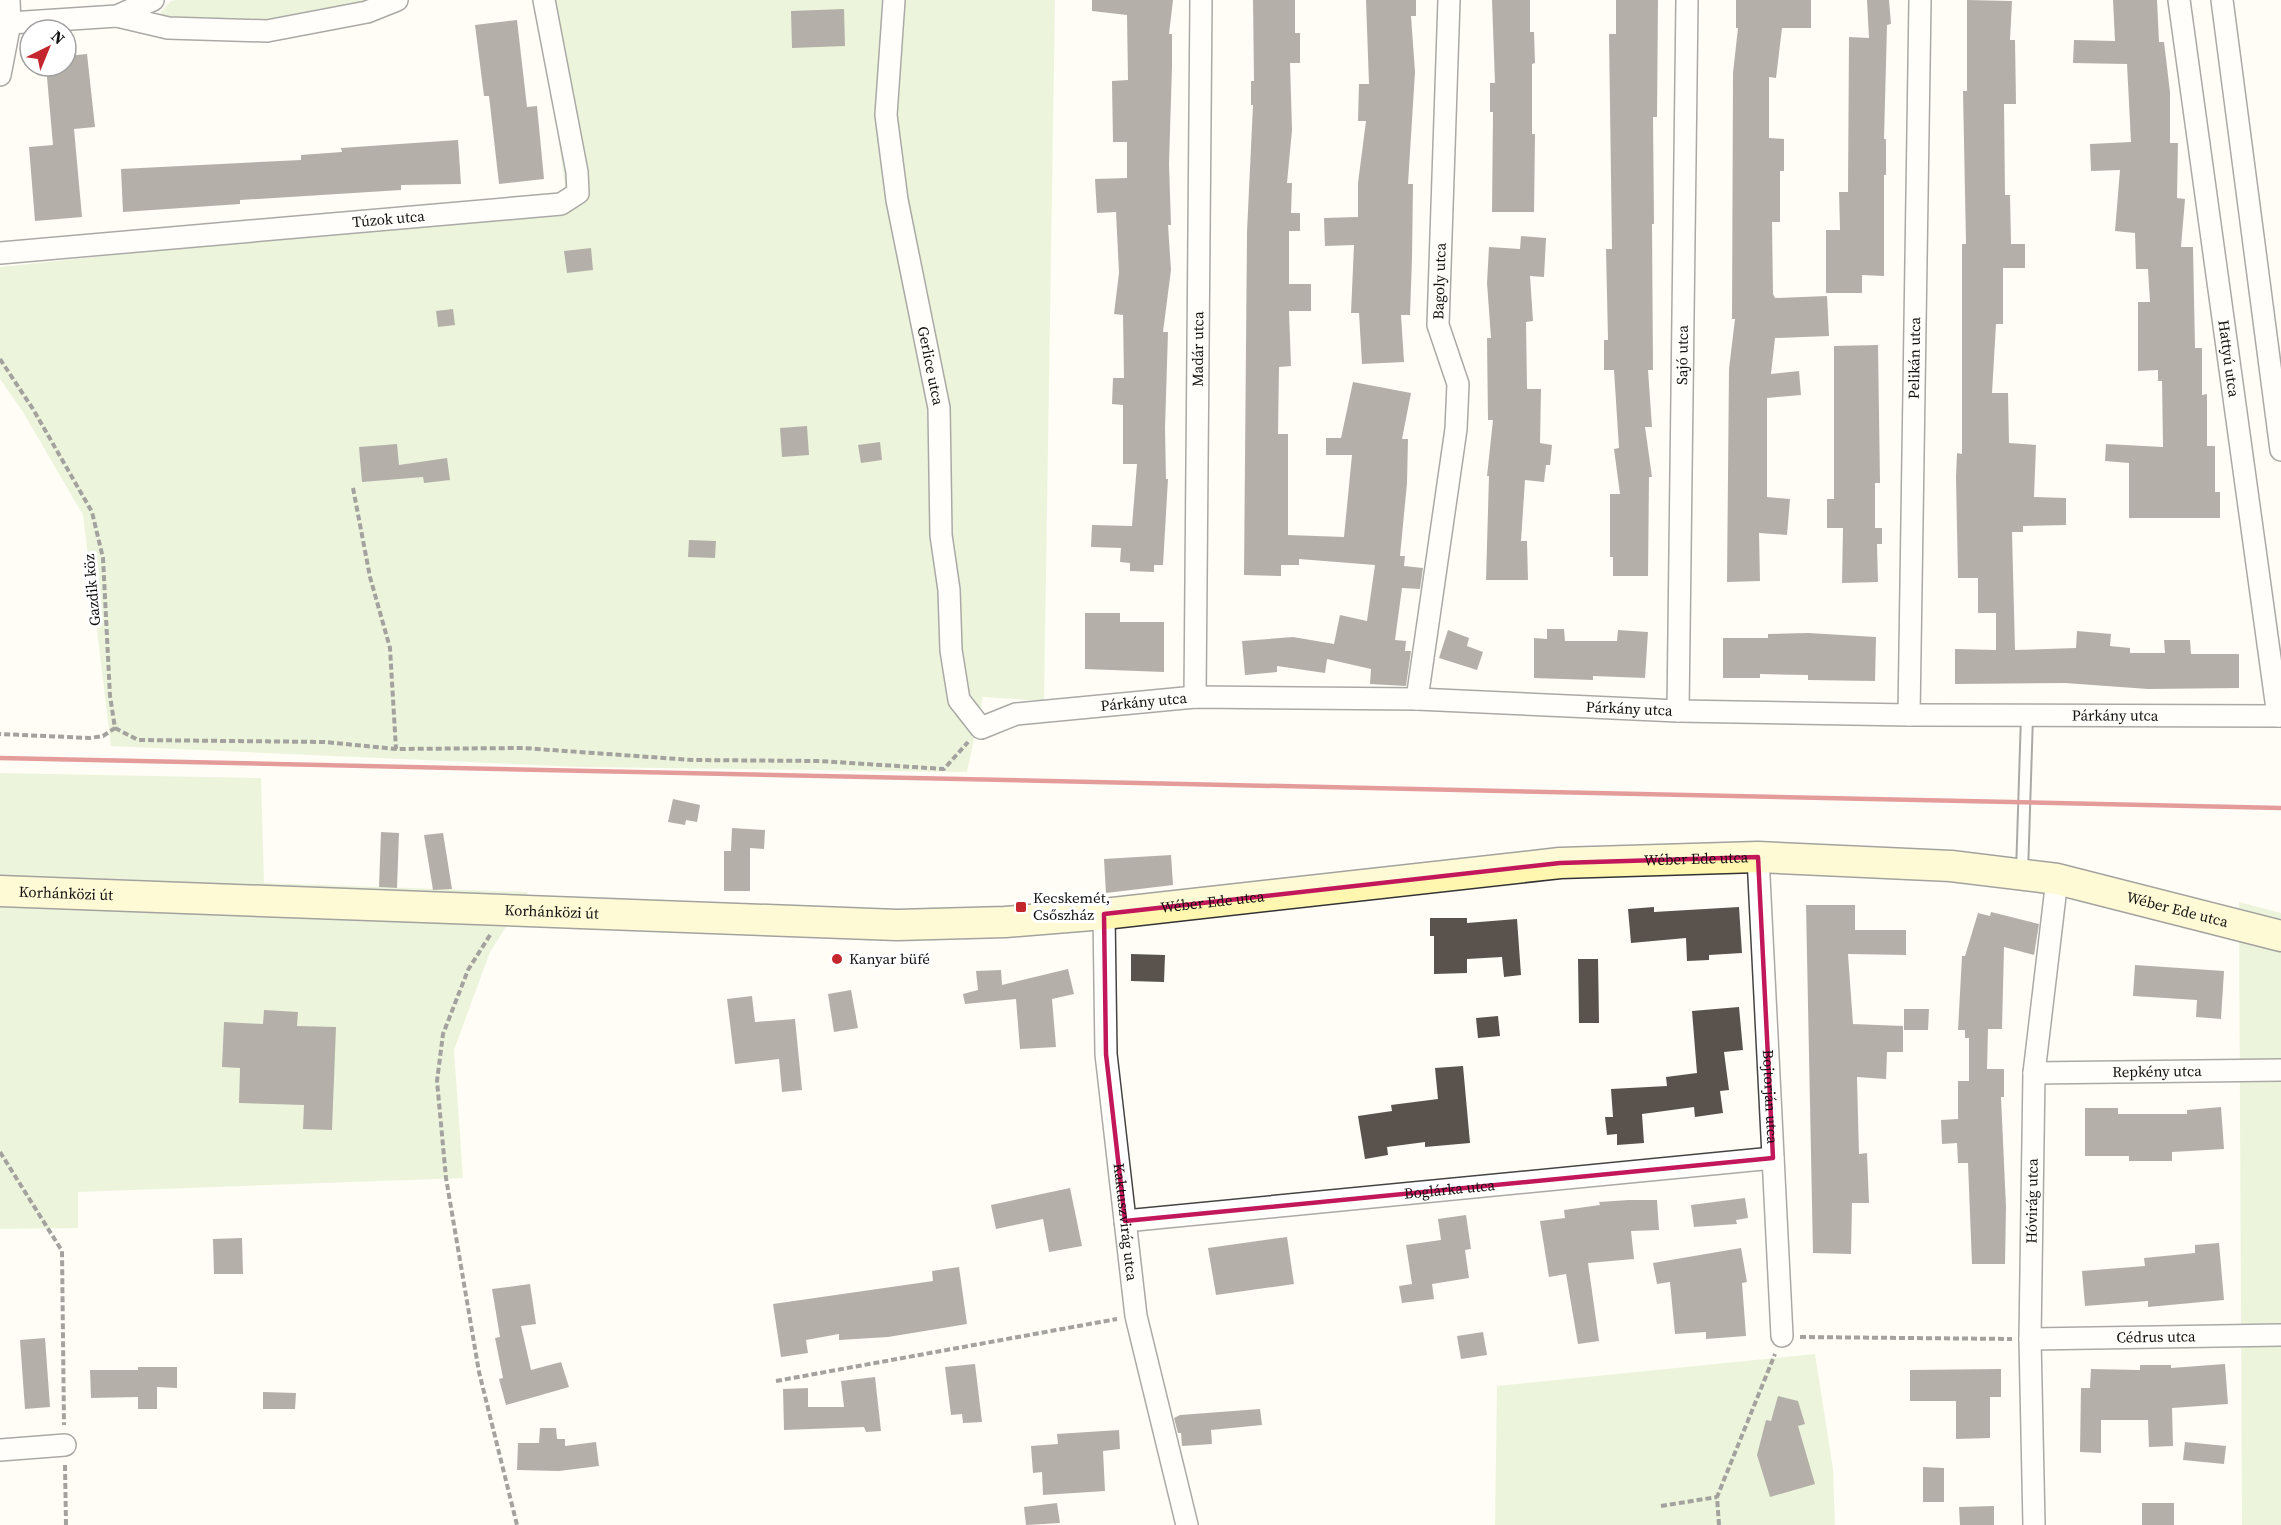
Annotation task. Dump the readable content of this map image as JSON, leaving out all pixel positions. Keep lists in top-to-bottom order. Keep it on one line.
{"streets":{"street":["Túzok utca","Bagoly utca","Madár utca","Sajó utca","Pelikán utca","Hattyú utca","Gerlice utca","Párkány utca","Wéber Ede utca","Korhánközi út","Repkény utca","Bojtorján utca","Boglárka utca","Hóvirág utca","Kaktuszvirág utca","Cédrus utca"],"path":["Gazdik köz"]},"crossings":[["Bagoly utca","Párkány utca"],["Madár utca","Párkány utca"],["Sajó utca","Párkány utca"],["Pelikán utca","Párkány utca"],["Hattyú utca","Párkány utca"],["Gerlice utca","Párkány utca"],["Wéber Ede utca","Korhánközi út"],["Wéber Ede utca","Bojtorján utca"],["Wéber Ede utca","Hóvirág utca"],["Wéber Ede utca","Kaktuszvirág utca"],["Korhánközi út","Kaktuszvirág utca"],["Repkény utca","Hóvirág utca"],["Bojtorján utca","Boglárka utca"],["Boglárka utca","Kaktuszvirág utca"],["Hóvirág utca","Cédrus utca"]],"places":{"transit":["Kecskemét, Csőszház"],"other":["Kanyar büfé"]},"north":"top right"}
